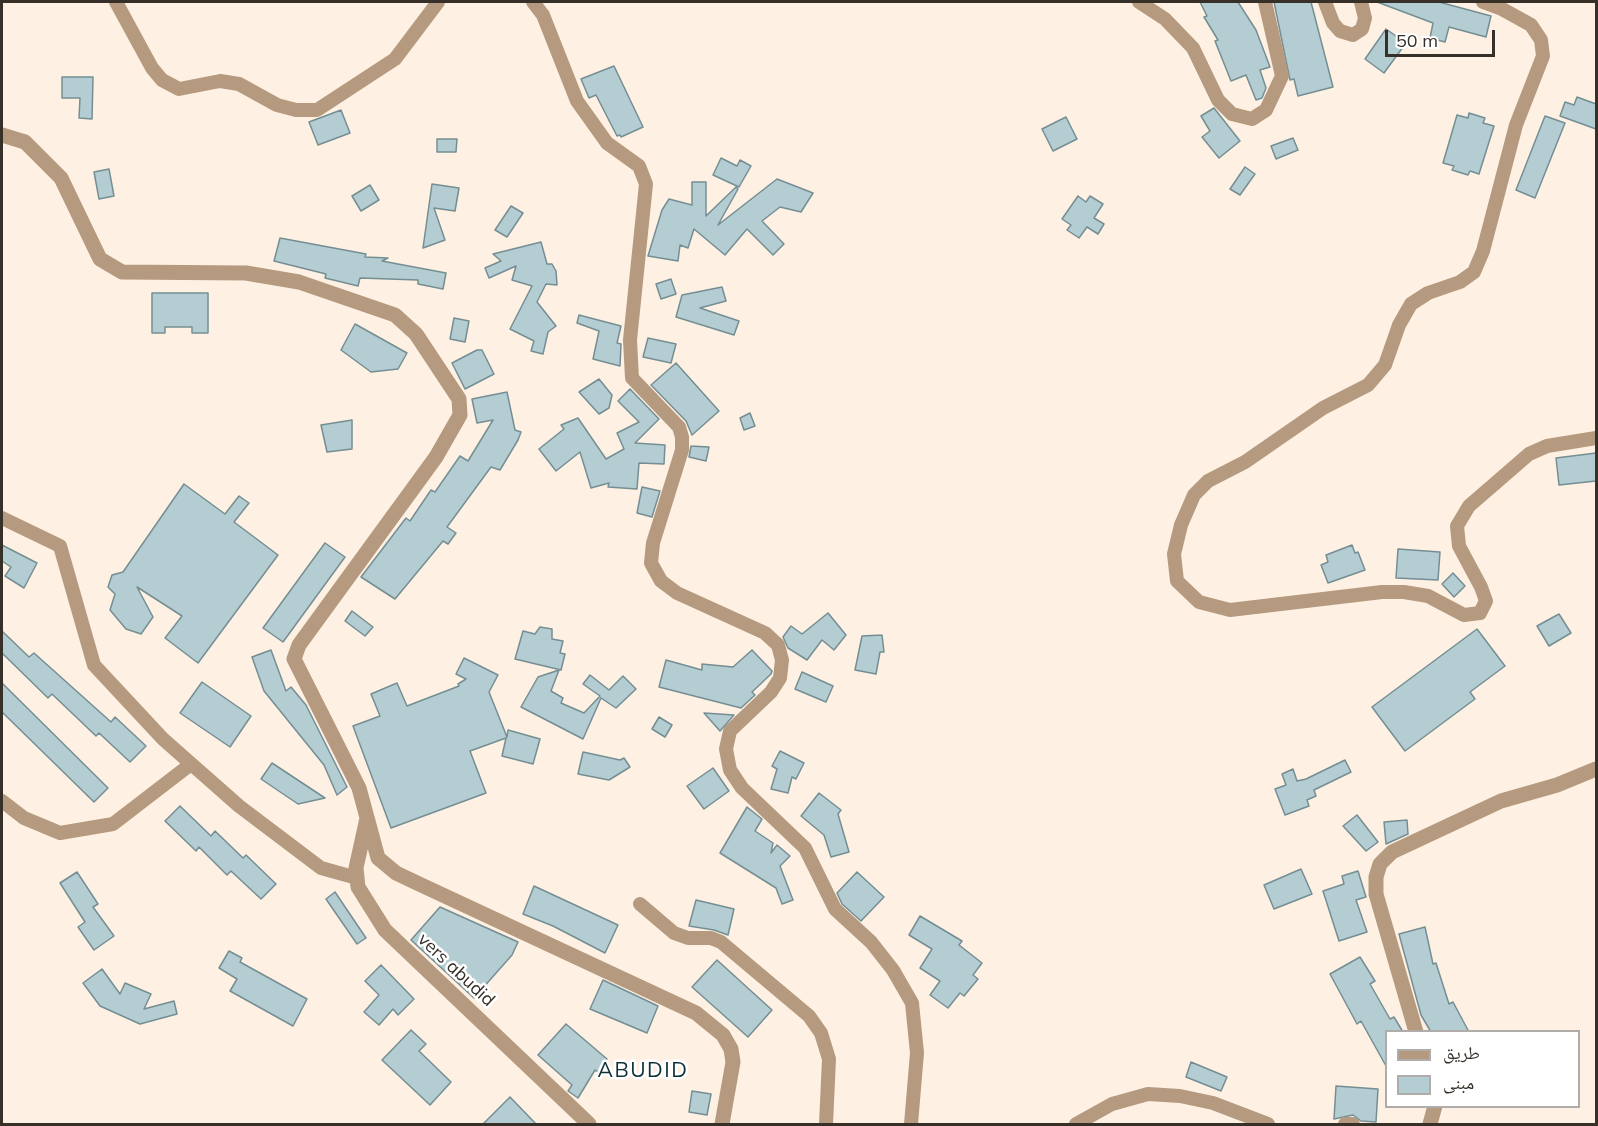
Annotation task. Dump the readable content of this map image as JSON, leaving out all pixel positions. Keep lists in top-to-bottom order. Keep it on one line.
{"streets":{"street":["vers abudid"]},"districts":["ABUDID"],"legend":["طريق","مبنى"],"scale_bar":"50 m"}
